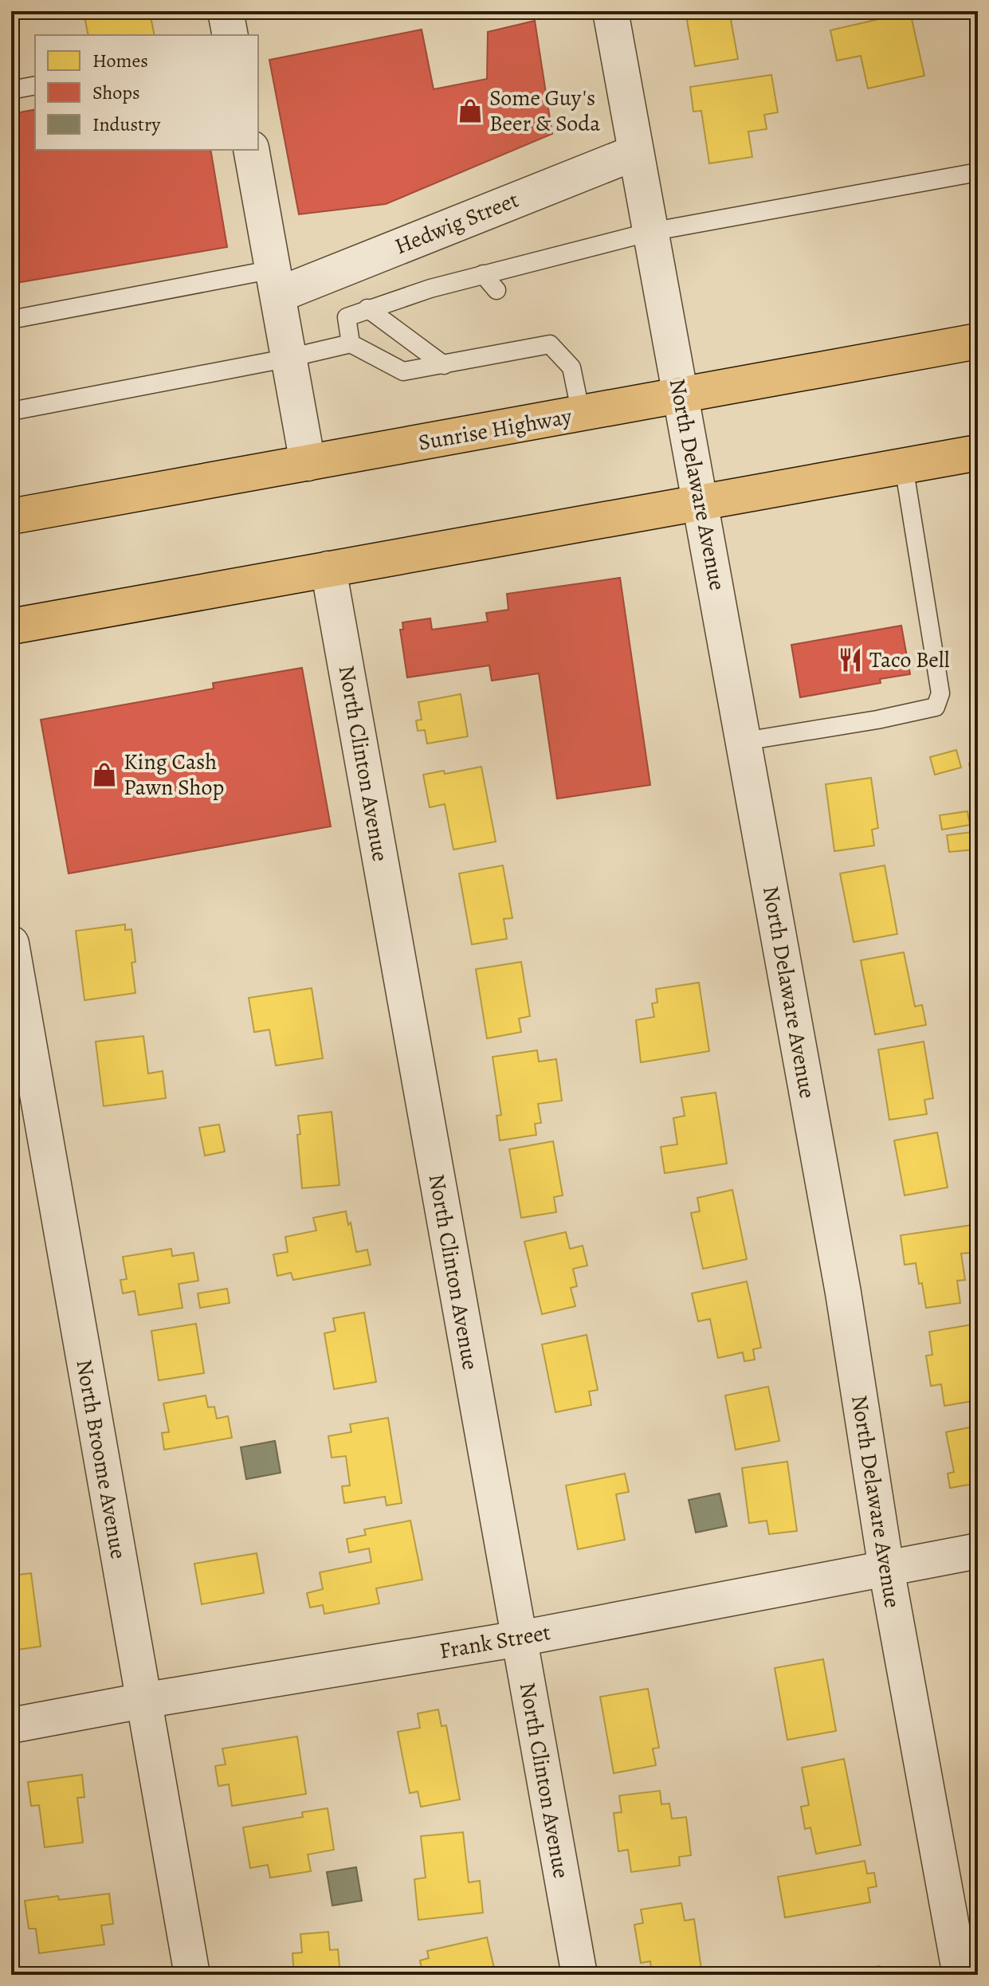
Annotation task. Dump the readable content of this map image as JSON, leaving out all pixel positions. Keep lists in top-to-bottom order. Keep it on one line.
{"streets":{"highway":["Sunrise Highway"],"street":["Hedwig Street","North Delaware Avenue","North Clinton Avenue","North Broome Avenue","Frank Street"]},"crossings":[["Hedwig Street","North Delaware Avenue"],["Sunrise Highway","North Delaware Avenue"],["North Delaware Avenue","Frank Street"],["North Clinton Avenue","Frank Street"],["North Broome Avenue","Frank Street"]],"places":{"shop":["Some Guy's Beer & Soda","King Cash Pawn Shop"],"restaurant":["Taco Bell"]},"legend":["Homes","Shops","Industry"]}
